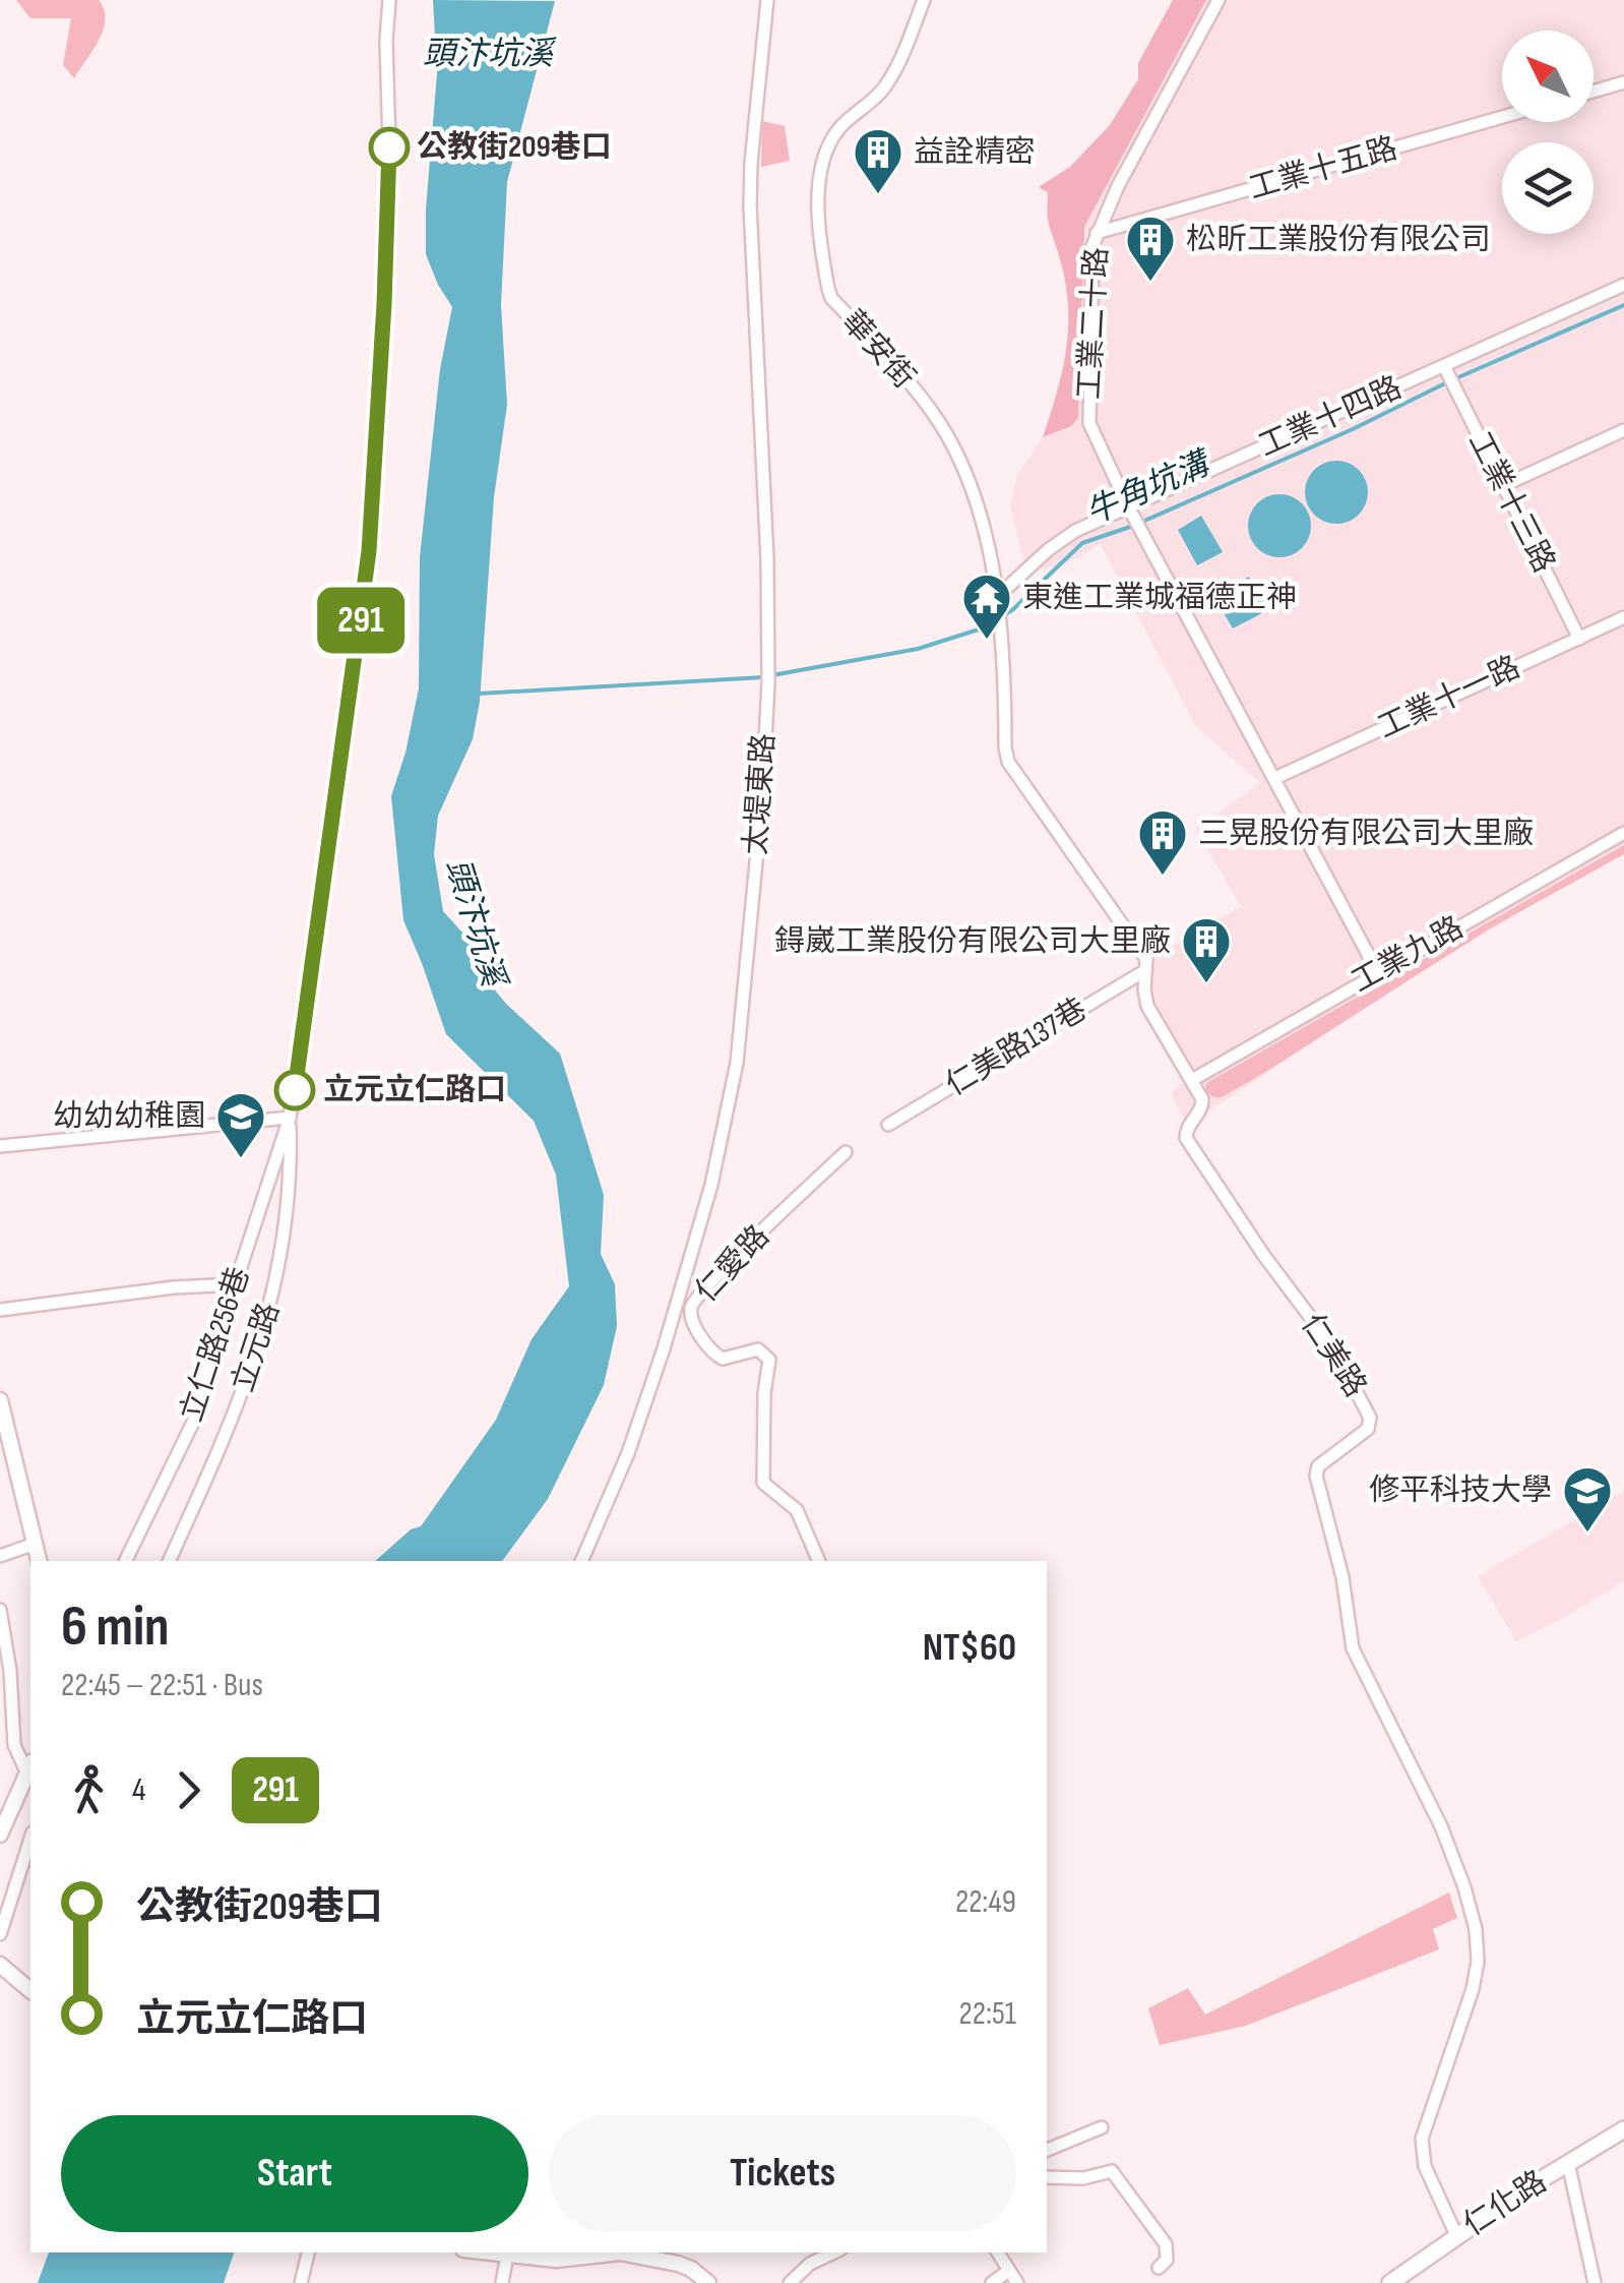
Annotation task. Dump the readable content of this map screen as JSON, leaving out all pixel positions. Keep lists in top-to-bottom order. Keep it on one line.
{"streets":{"main road":["仁化路"],"street":["工業十五路","工業二十路","華安街","工業十四路","工業十三路","工業十一路","太堤東路","工業九路","仁美路137巷","仁愛路","立仁路256巷","立元路","仁美路"]},"crossings":[["工業十五路","工業二十路"],["工業二十路","工業十四路"],["工業二十路","工業十一路"],["工業二十路","工業九路"],["華安街","工業十四路"],["華安街","仁美路137巷"],["工業十四路","工業十三路"],["工業十三路","工業十一路"],["工業九路","仁美路"],["立仁路256巷","立元路"],["仁美路","仁化路"]],"water":["頭汴坑溪","牛角坑溝"],"places":{"other":["公教街209巷口","立元立仁路口"],"building":["益詮精密","松昕工業股份有限公司","三晃股份有限公司大里廠","鍀崴工業股份有限公司大里廠"],"temple":["東進工業城福德正神"],"school or university":["幼幼幼稚園","修平科技大學"]},"lines":["bus line 291"],"north":"top left","page":{"on_map":"291","heading":["6 min","22:45 – 22:51 · Bus","NT$60"],"legs":["4","291"],"list":[{"name":"公教街209巷口","value":"22:49"},{"name":"立元立仁路口","value":"22:51"}],"buttons":["Start","Tickets"]}}
